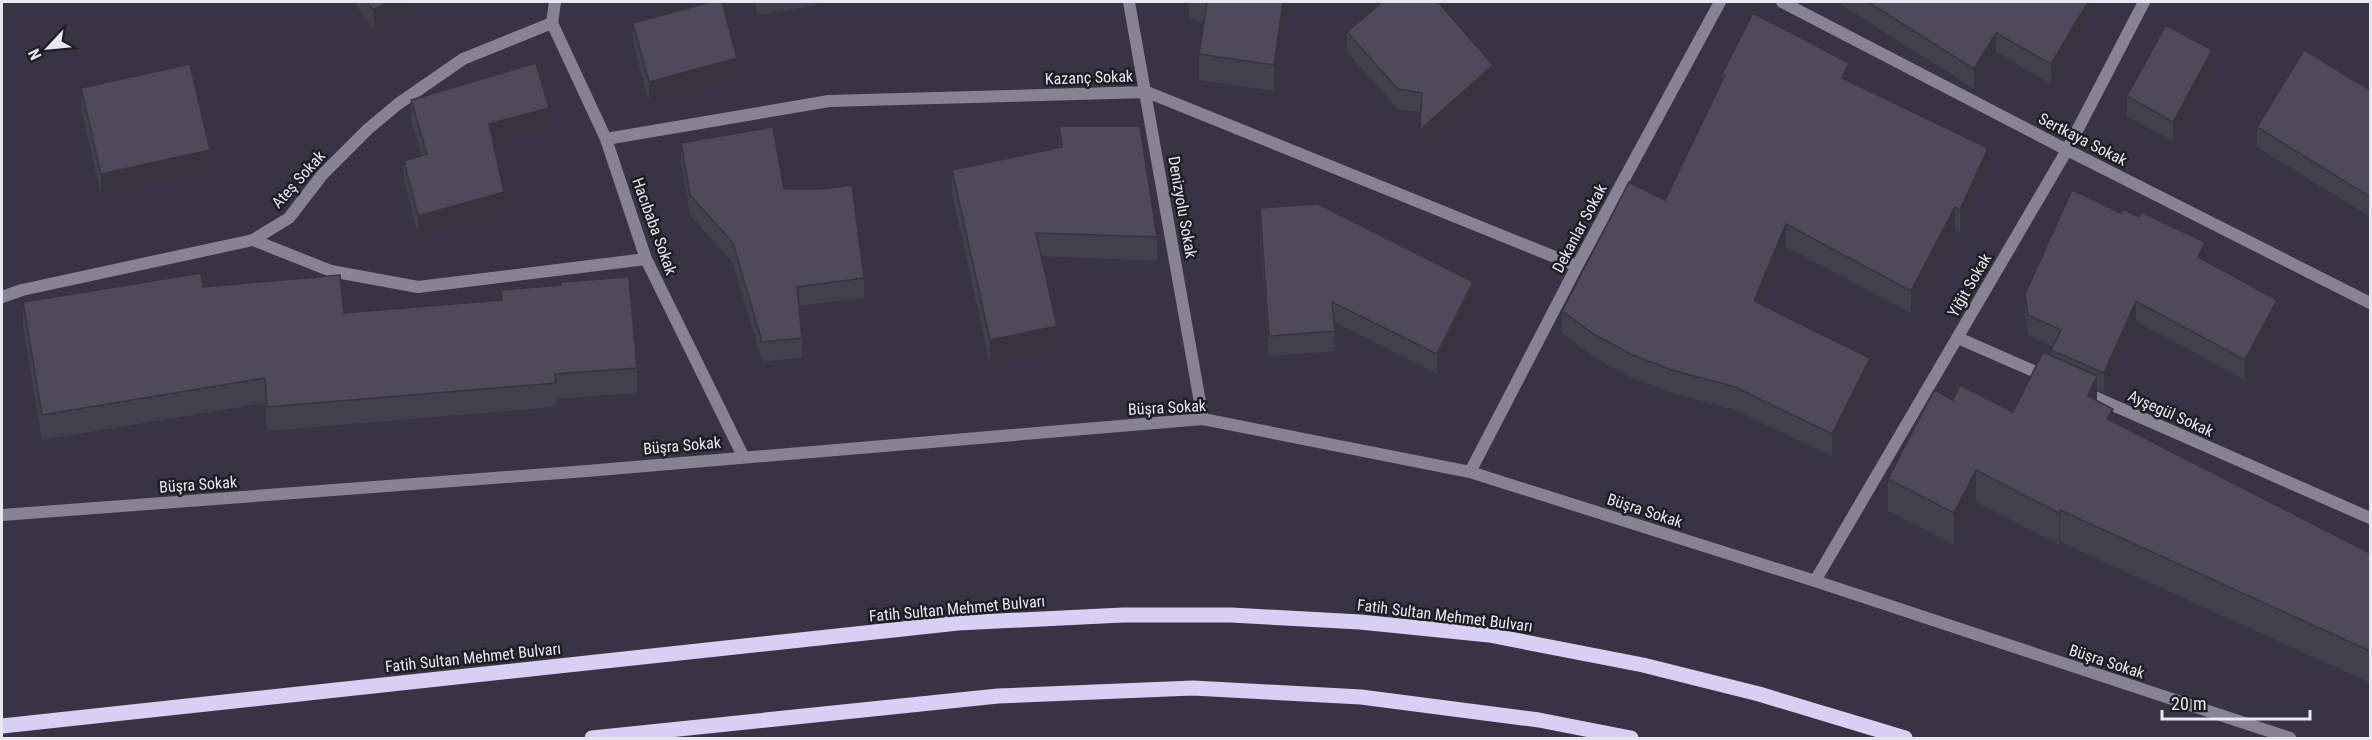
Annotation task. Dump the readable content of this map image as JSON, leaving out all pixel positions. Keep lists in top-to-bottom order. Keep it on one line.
{"streets":{"main road":["Fatih Sultan Mehmet Bulvarı"],"street":["Kazanç Sokak","Sertkaya Sokak","Ateş Sokak","Denizyolu Sokak","Hacıbaba Sokak","Dekanlar Sokak","Yiğit Sokak","Büşra Sokak","Ayşegül Sokak"]},"crossings":[["Kazanç Sokak","Denizyolu Sokak"],["Kazanç Sokak","Hacıbaba Sokak"],["Kazanç Sokak","Dekanlar Sokak"],["Sertkaya Sokak","Yiğit Sokak"],["Ateş Sokak","Hacıbaba Sokak"],["Denizyolu Sokak","Büşra Sokak"],["Hacıbaba Sokak","Büşra Sokak"],["Dekanlar Sokak","Büşra Sokak"],["Yiğit Sokak","Büşra Sokak"],["Yiğit Sokak","Ayşegül Sokak"]],"scale_bar":"20 m","north":"bottom left"}
